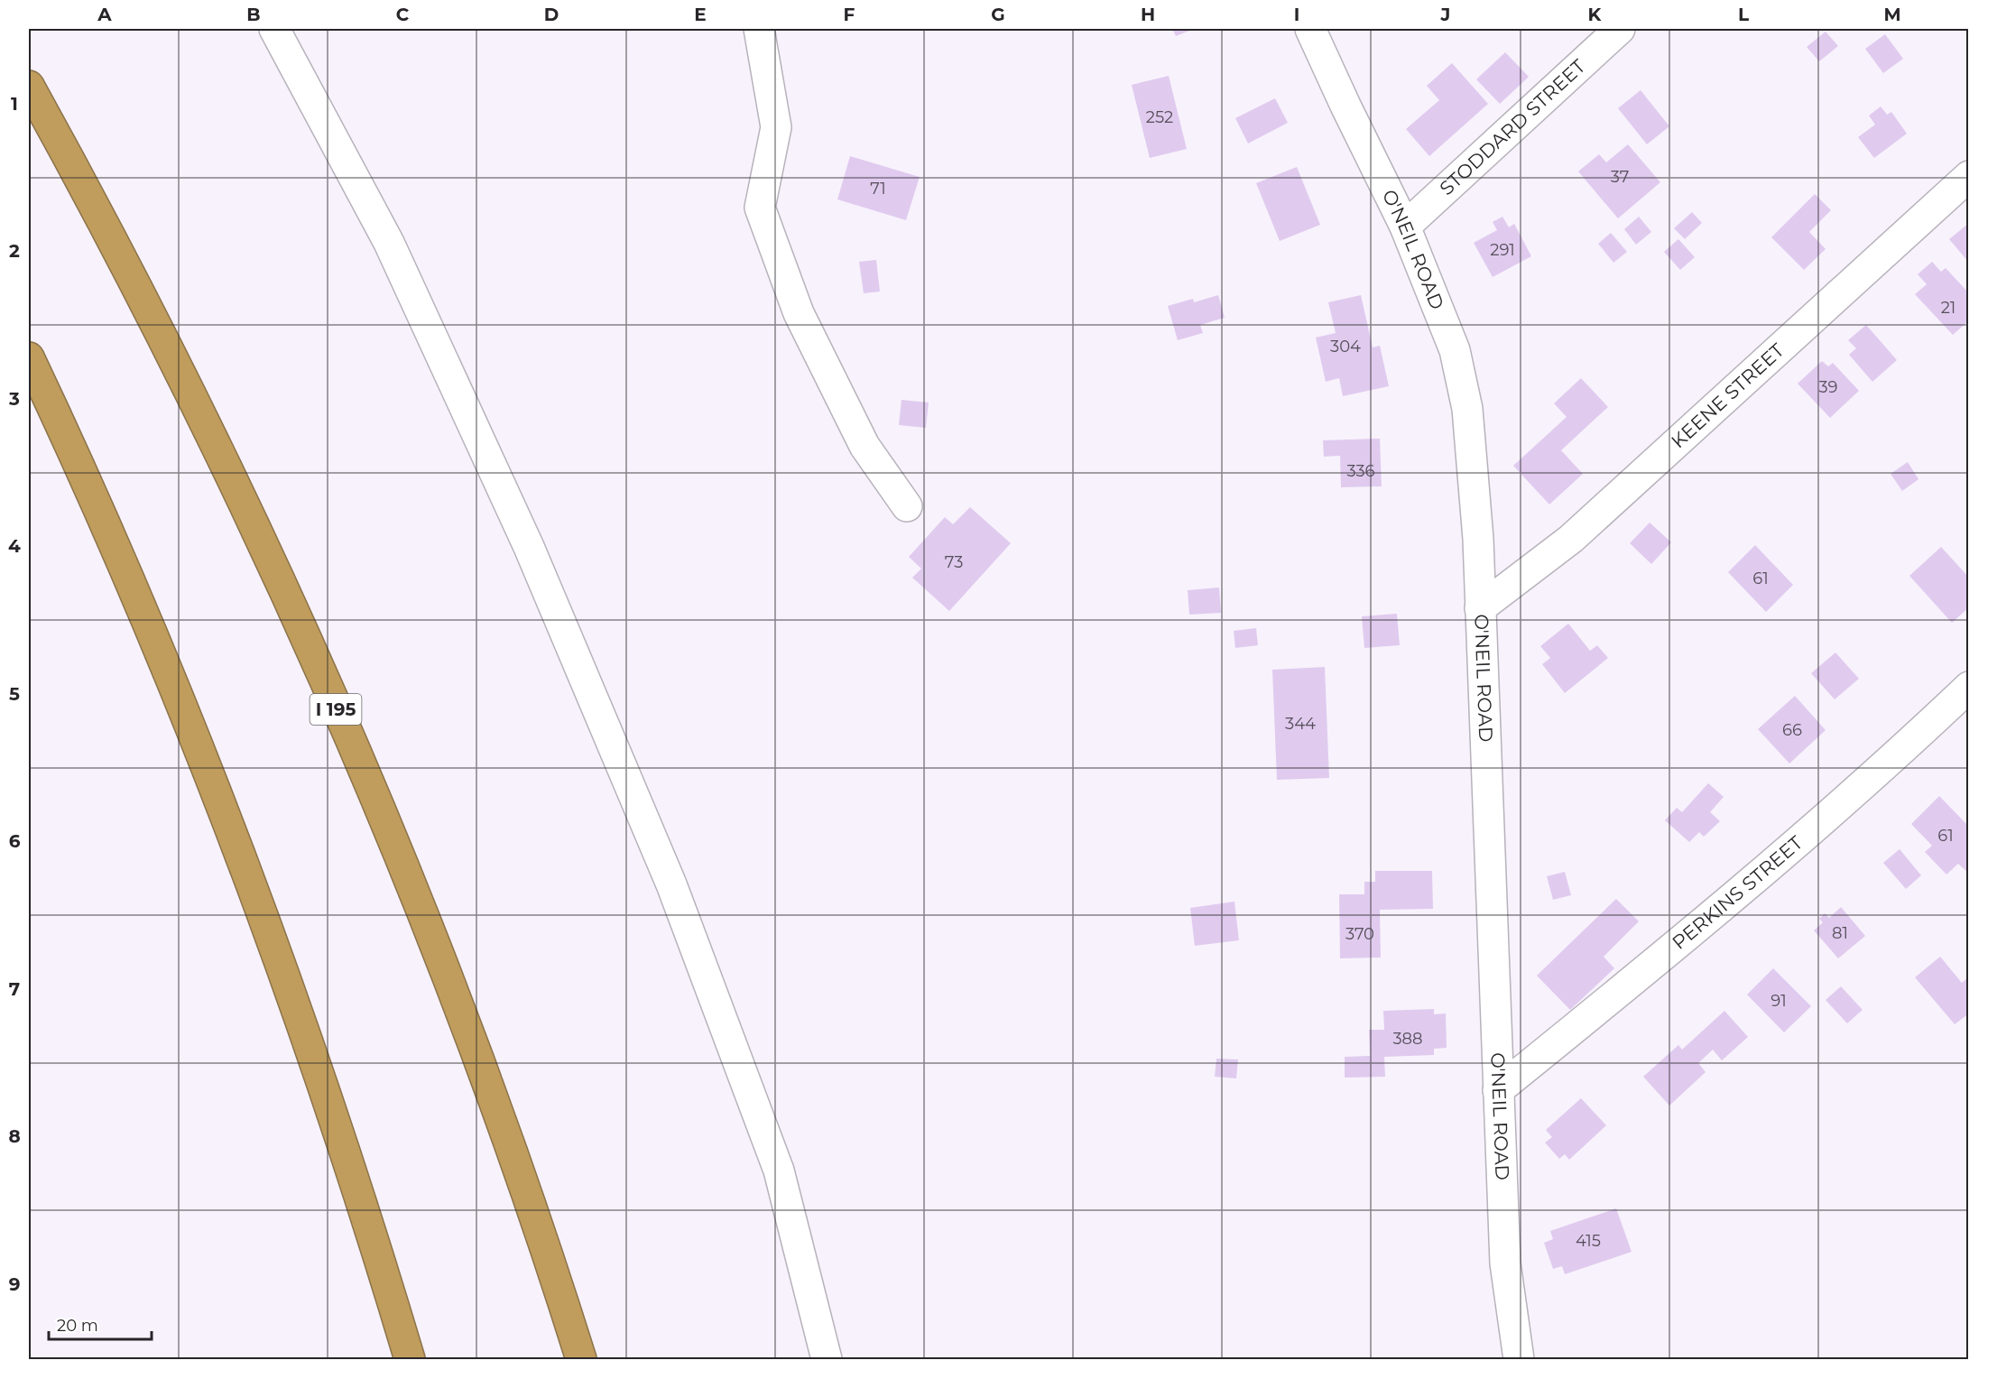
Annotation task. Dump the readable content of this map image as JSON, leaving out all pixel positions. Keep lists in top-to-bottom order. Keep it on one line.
{"streets":{"highway":["I 195"],"street":["STODDARD STREET","O'NEIL ROAD","KEENE STREET","PERKINS STREET"]},"crossings":[["STODDARD STREET","O'NEIL ROAD"],["O'NEIL ROAD","KEENE STREET"],["O'NEIL ROAD","PERKINS STREET"]],"house_numbers":["252","37","71","291","21","304","39","336","73","61","344","66","61","81","370","91","388","415"],"scale_bar":"20 m","grid":{"columns":["A","B","C","D","E","F","G","H","I","J","K","L","M"],"rows":["1","2","3","4","5","6","7","8","9"]}}
